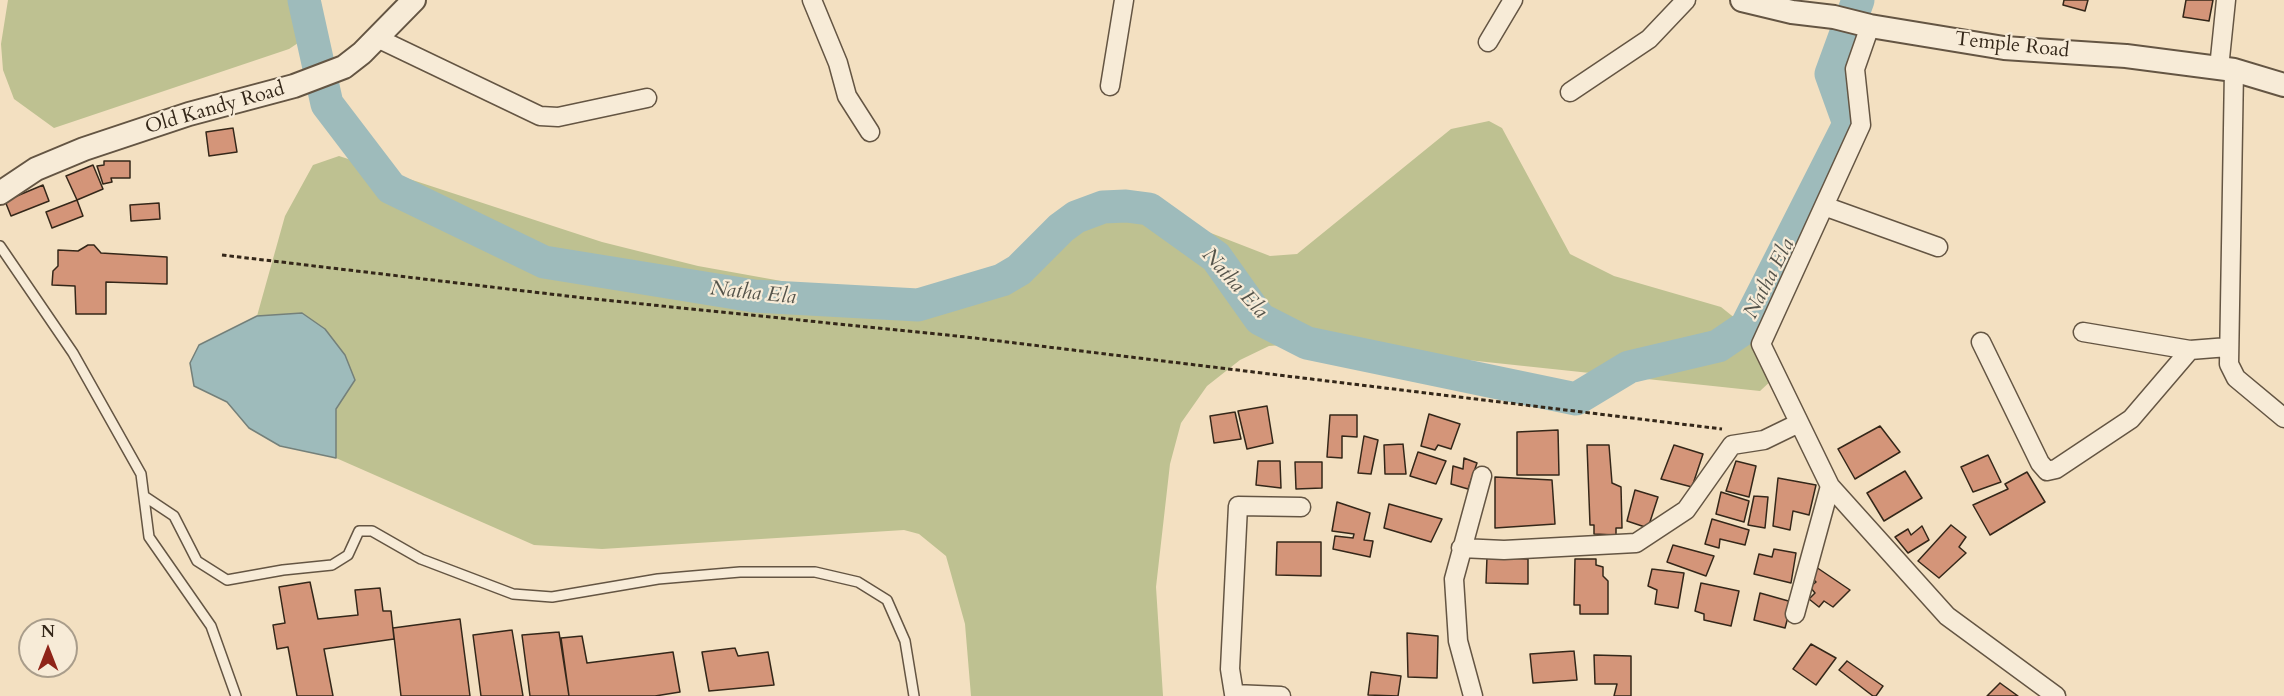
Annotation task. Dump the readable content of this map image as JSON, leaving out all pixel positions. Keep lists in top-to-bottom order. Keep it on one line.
{"streets":{"street":["Temple Road","Old Kandy Road"]},"water":["Natha Ela"],"north":"top"}
